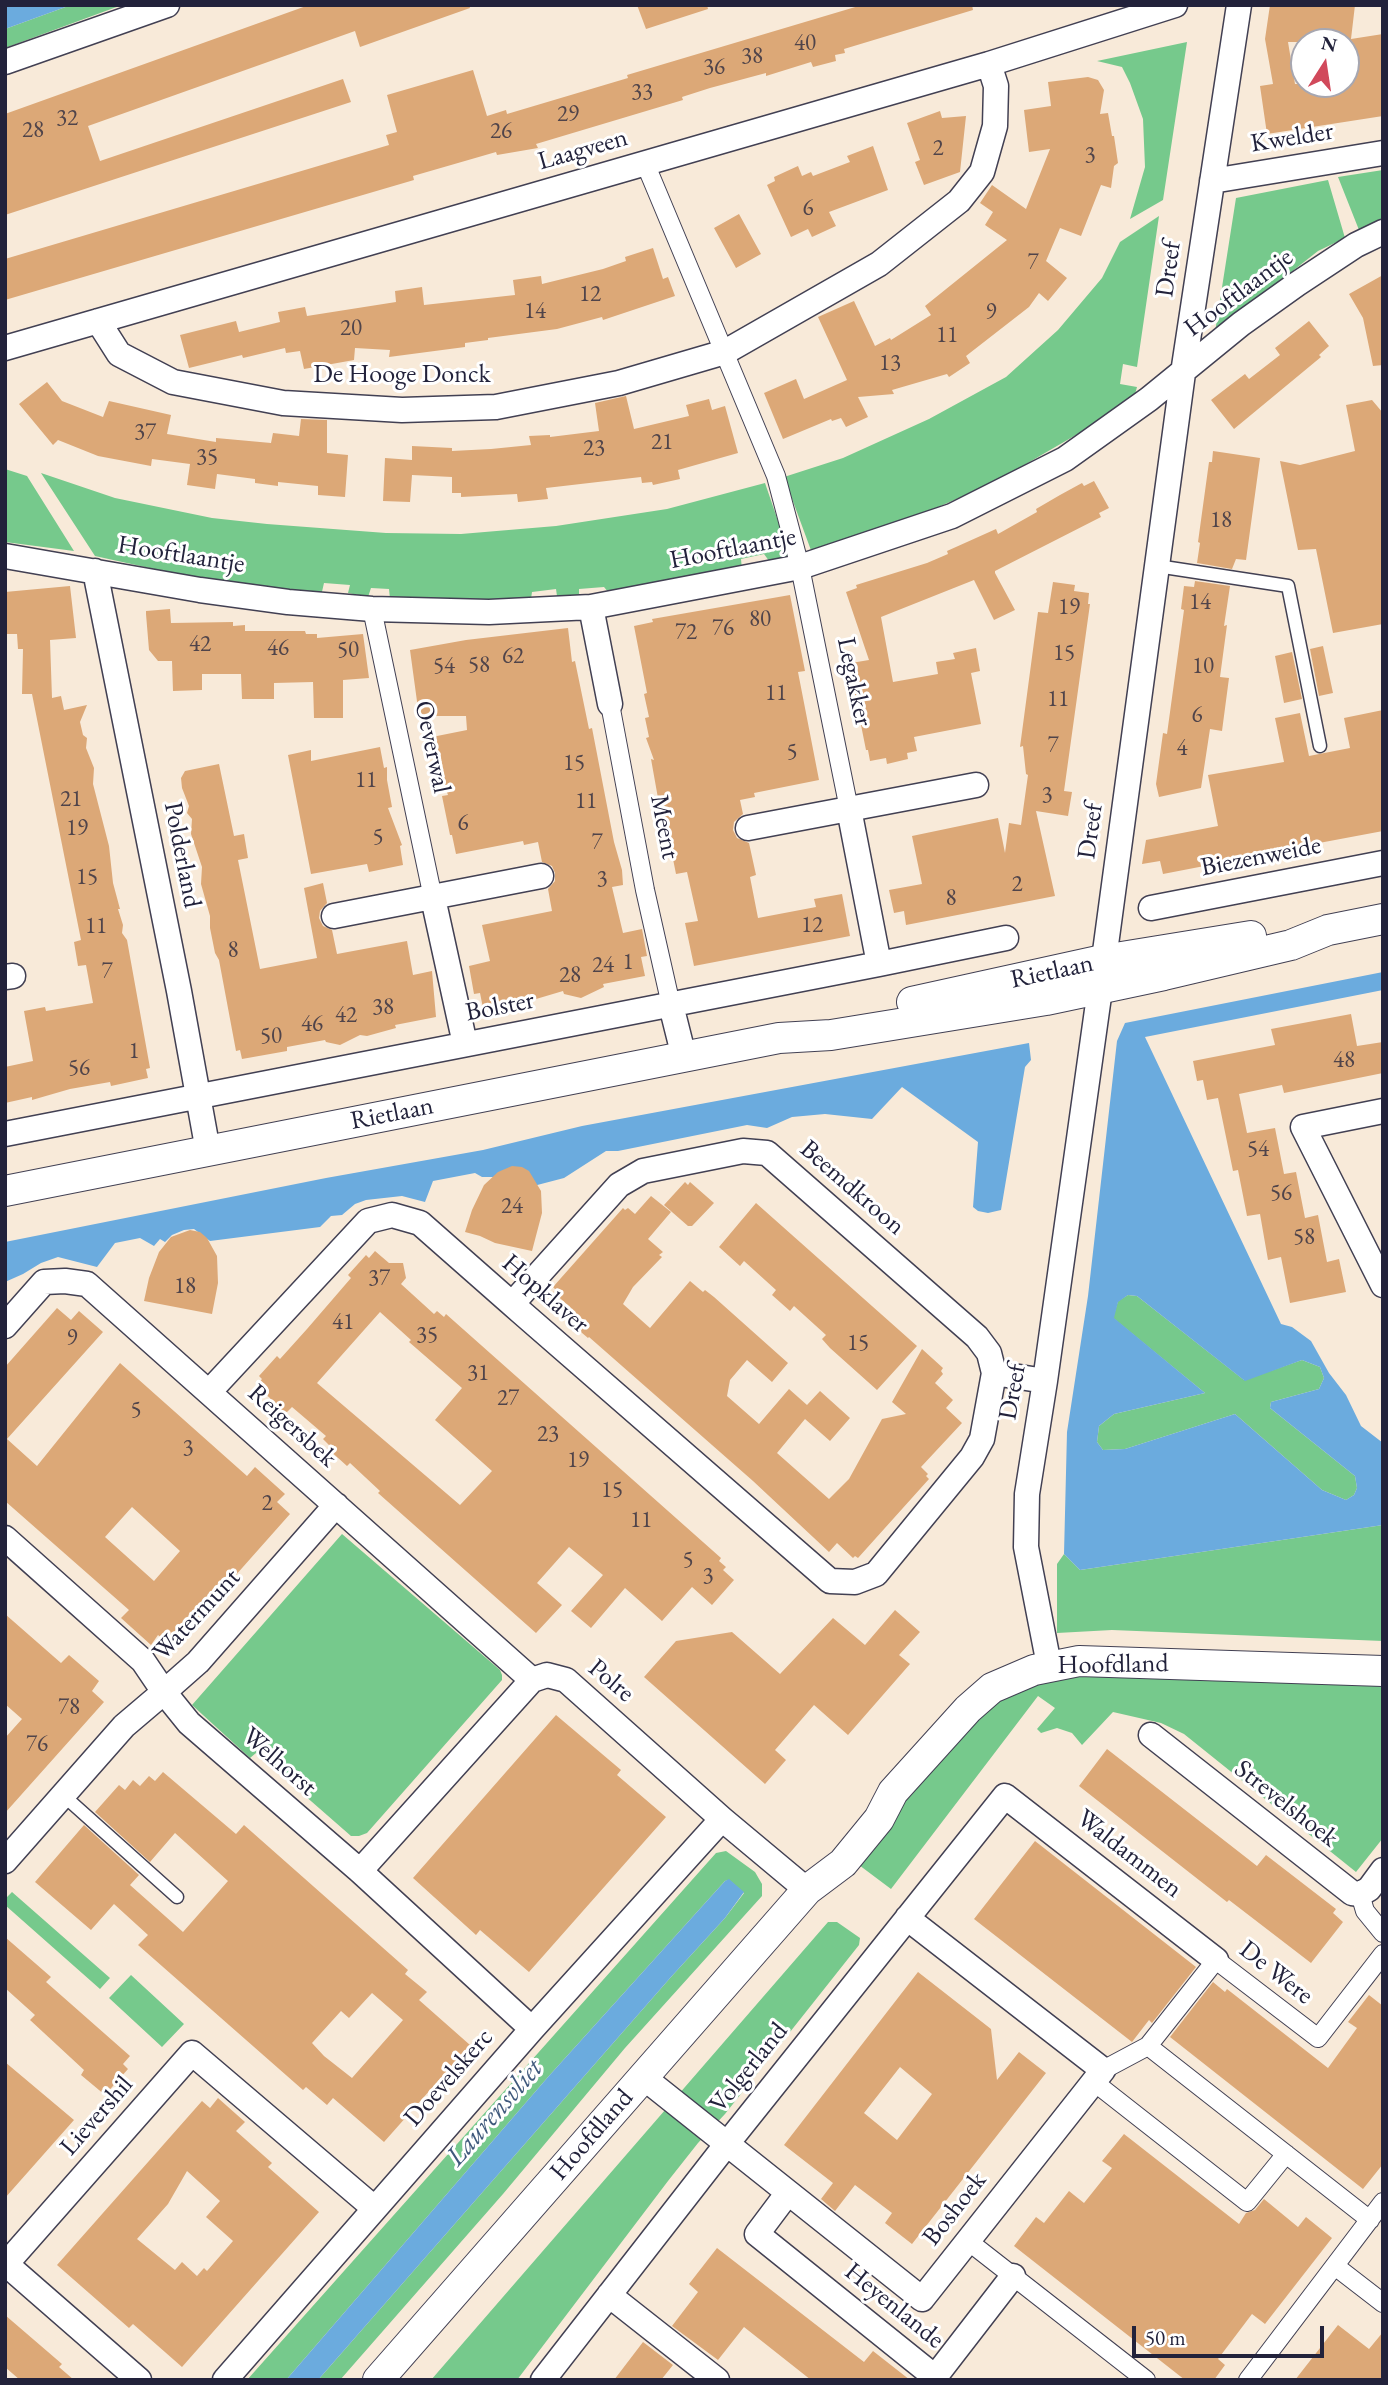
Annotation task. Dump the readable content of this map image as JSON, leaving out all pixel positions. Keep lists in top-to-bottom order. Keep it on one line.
{"streets":{"street":["Kwelder","Laagveen","Dreef","Hooftlaantje","De Hooge Donck","Legakker","Oeverwal","Meent","Polderland","Biezenweide","Rietlaan","Bolster","Beemdkroon","Hopklaver","Reigersbek","Watermunt","Hoofdland","Polre","Welhorst","Strevelshoek","Waldammen","De Were","Volgerland","Doevelskerc","Lievershil","Boshoek","Heyenlande"]},"crossings":[["Kwelder","Dreef"],["Laagveen","De Hooge Donck"],["Dreef","Hooftlaantje"],["Dreef","Rietlaan"],["Dreef","Hoofdland"],["Hooftlaantje","Legakker"],["Hooftlaantje","Oeverwal"],["Hooftlaantje","Meent"],["Hooftlaantje","Polderland"],["Legakker","Bolster"],["Oeverwal","Bolster"],["Meent","Rietlaan"],["Meent","Bolster"],["Polderland","Rietlaan"],["Polderland","Bolster"],["Beemdkroon","Hopklaver"],["Hopklaver","Reigersbek"],["Reigersbek","Watermunt"],["Reigersbek","Polre"],["Watermunt","Welhorst"],["Hoofdland","Polre"],["Hoofdland","Boshoek"],["Polre","Doevelskerc"],["Welhorst","Doevelskerc"],["Waldammen","De Were"],["Waldammen","Volgerland"],["De Were","Boshoek"],["Volgerland","Boshoek"],["Doevelskerc","Lievershil"],["Boshoek","Heyenlande"]],"water":["Laurensvliet"],"house_numbers":["40","38","36","33","29","32","28","26","2","3","6","7","12","14","9","20","11","13","37","21","23","35","18","14","19","80","76","72","42","46","50","15","62","58","54","10","11","11","6","7","4","5","15","11","3","21","11","6","19","5","7","15","3","2","8","12","11","8","1","24","7","28","38","42","46","50","1","48","56","54","56","24","58","37","18","41","35","9","15","31","27","5","23","3","19","15","2","11","5","3","78","76"],"scale_bar":"50 m","north":"top"}
